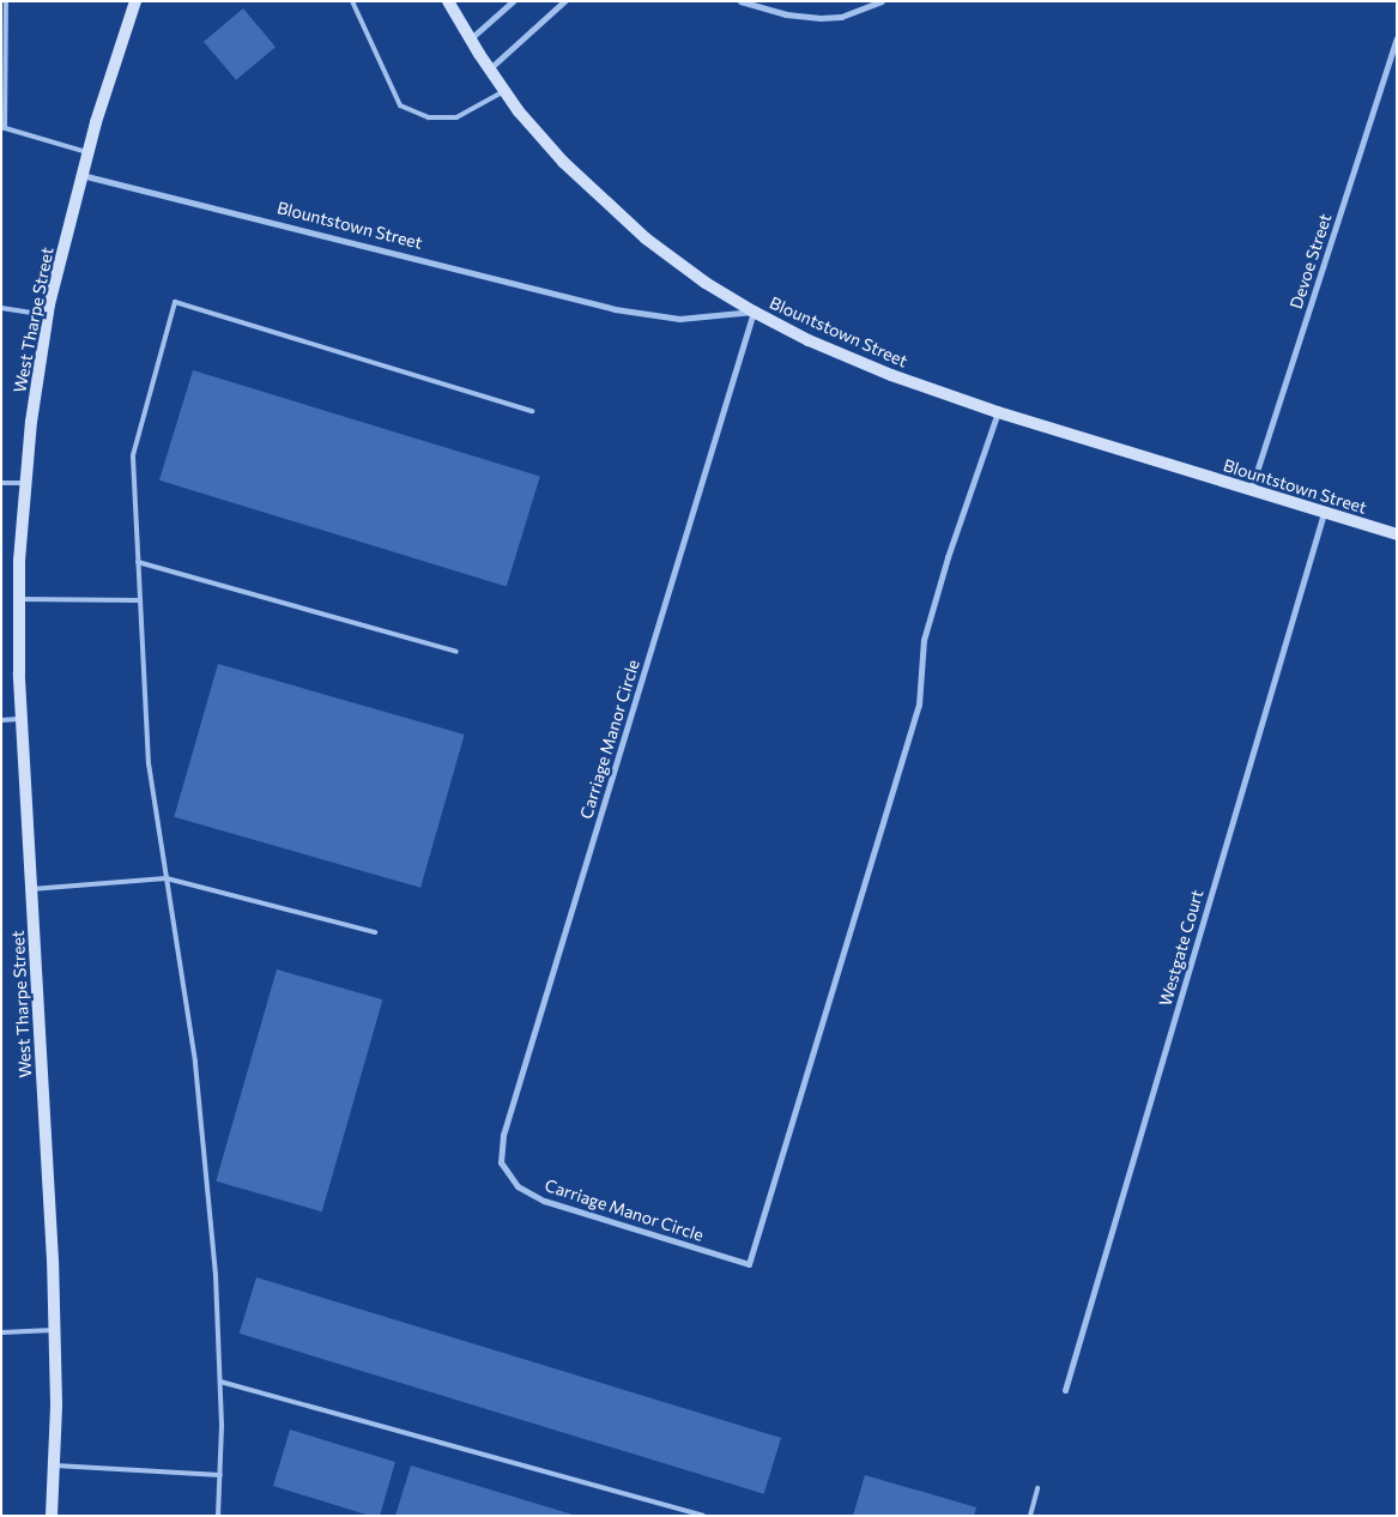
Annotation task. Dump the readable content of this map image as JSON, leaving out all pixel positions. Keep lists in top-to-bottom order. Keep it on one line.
{"streets":{"main road":["Blountstown Street","West Tharpe Street"],"street":["Devoe Street","Carriage Manor Circle","Westgate Court"]},"crossings":[["Blountstown Street","Devoe Street"],["Blountstown Street","West Tharpe Street"],["Blountstown Street","Carriage Manor Circle"],["Blountstown Street","Westgate Court"]]}
